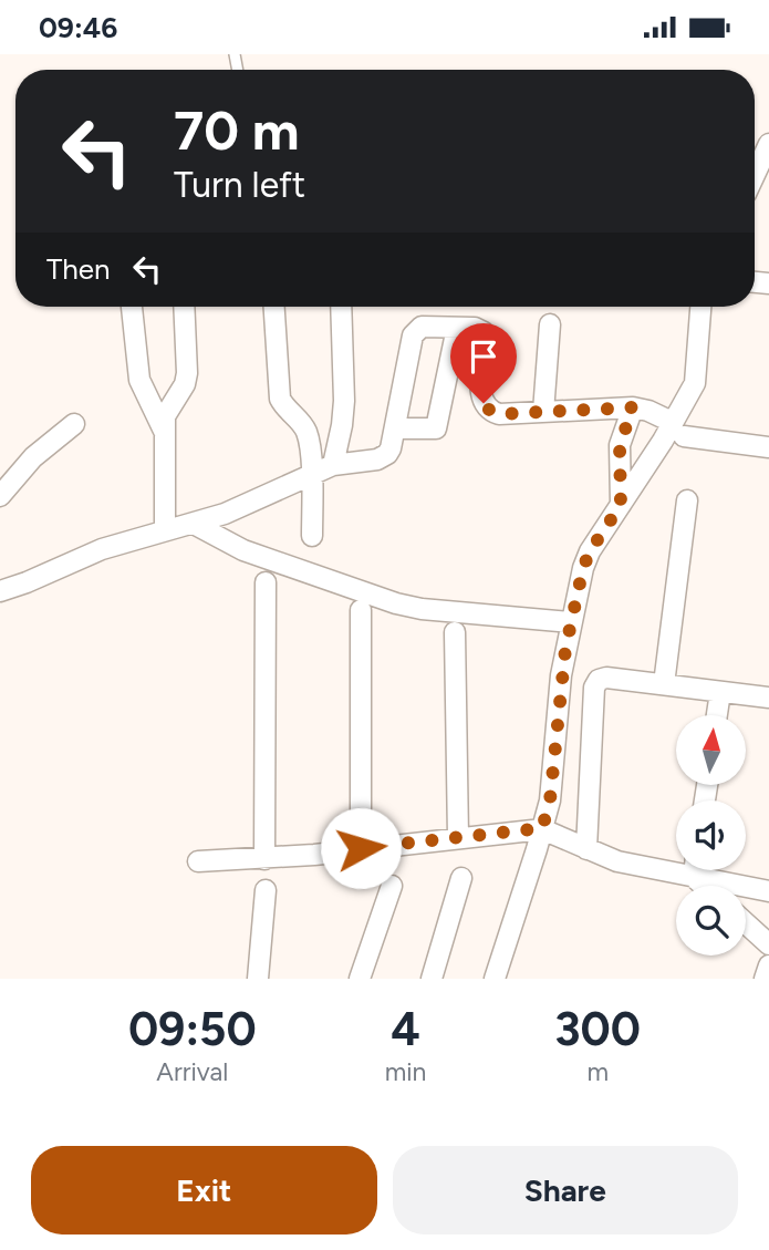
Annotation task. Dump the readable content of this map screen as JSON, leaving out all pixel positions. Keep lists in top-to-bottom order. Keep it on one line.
{"north":"top","page":{"status":"09:46","turn":["70 m","Turn left"],"then":"Then","eta":["09:50","Arrival","4","min","300","m"],"buttons":["Exit","Share"]}}
